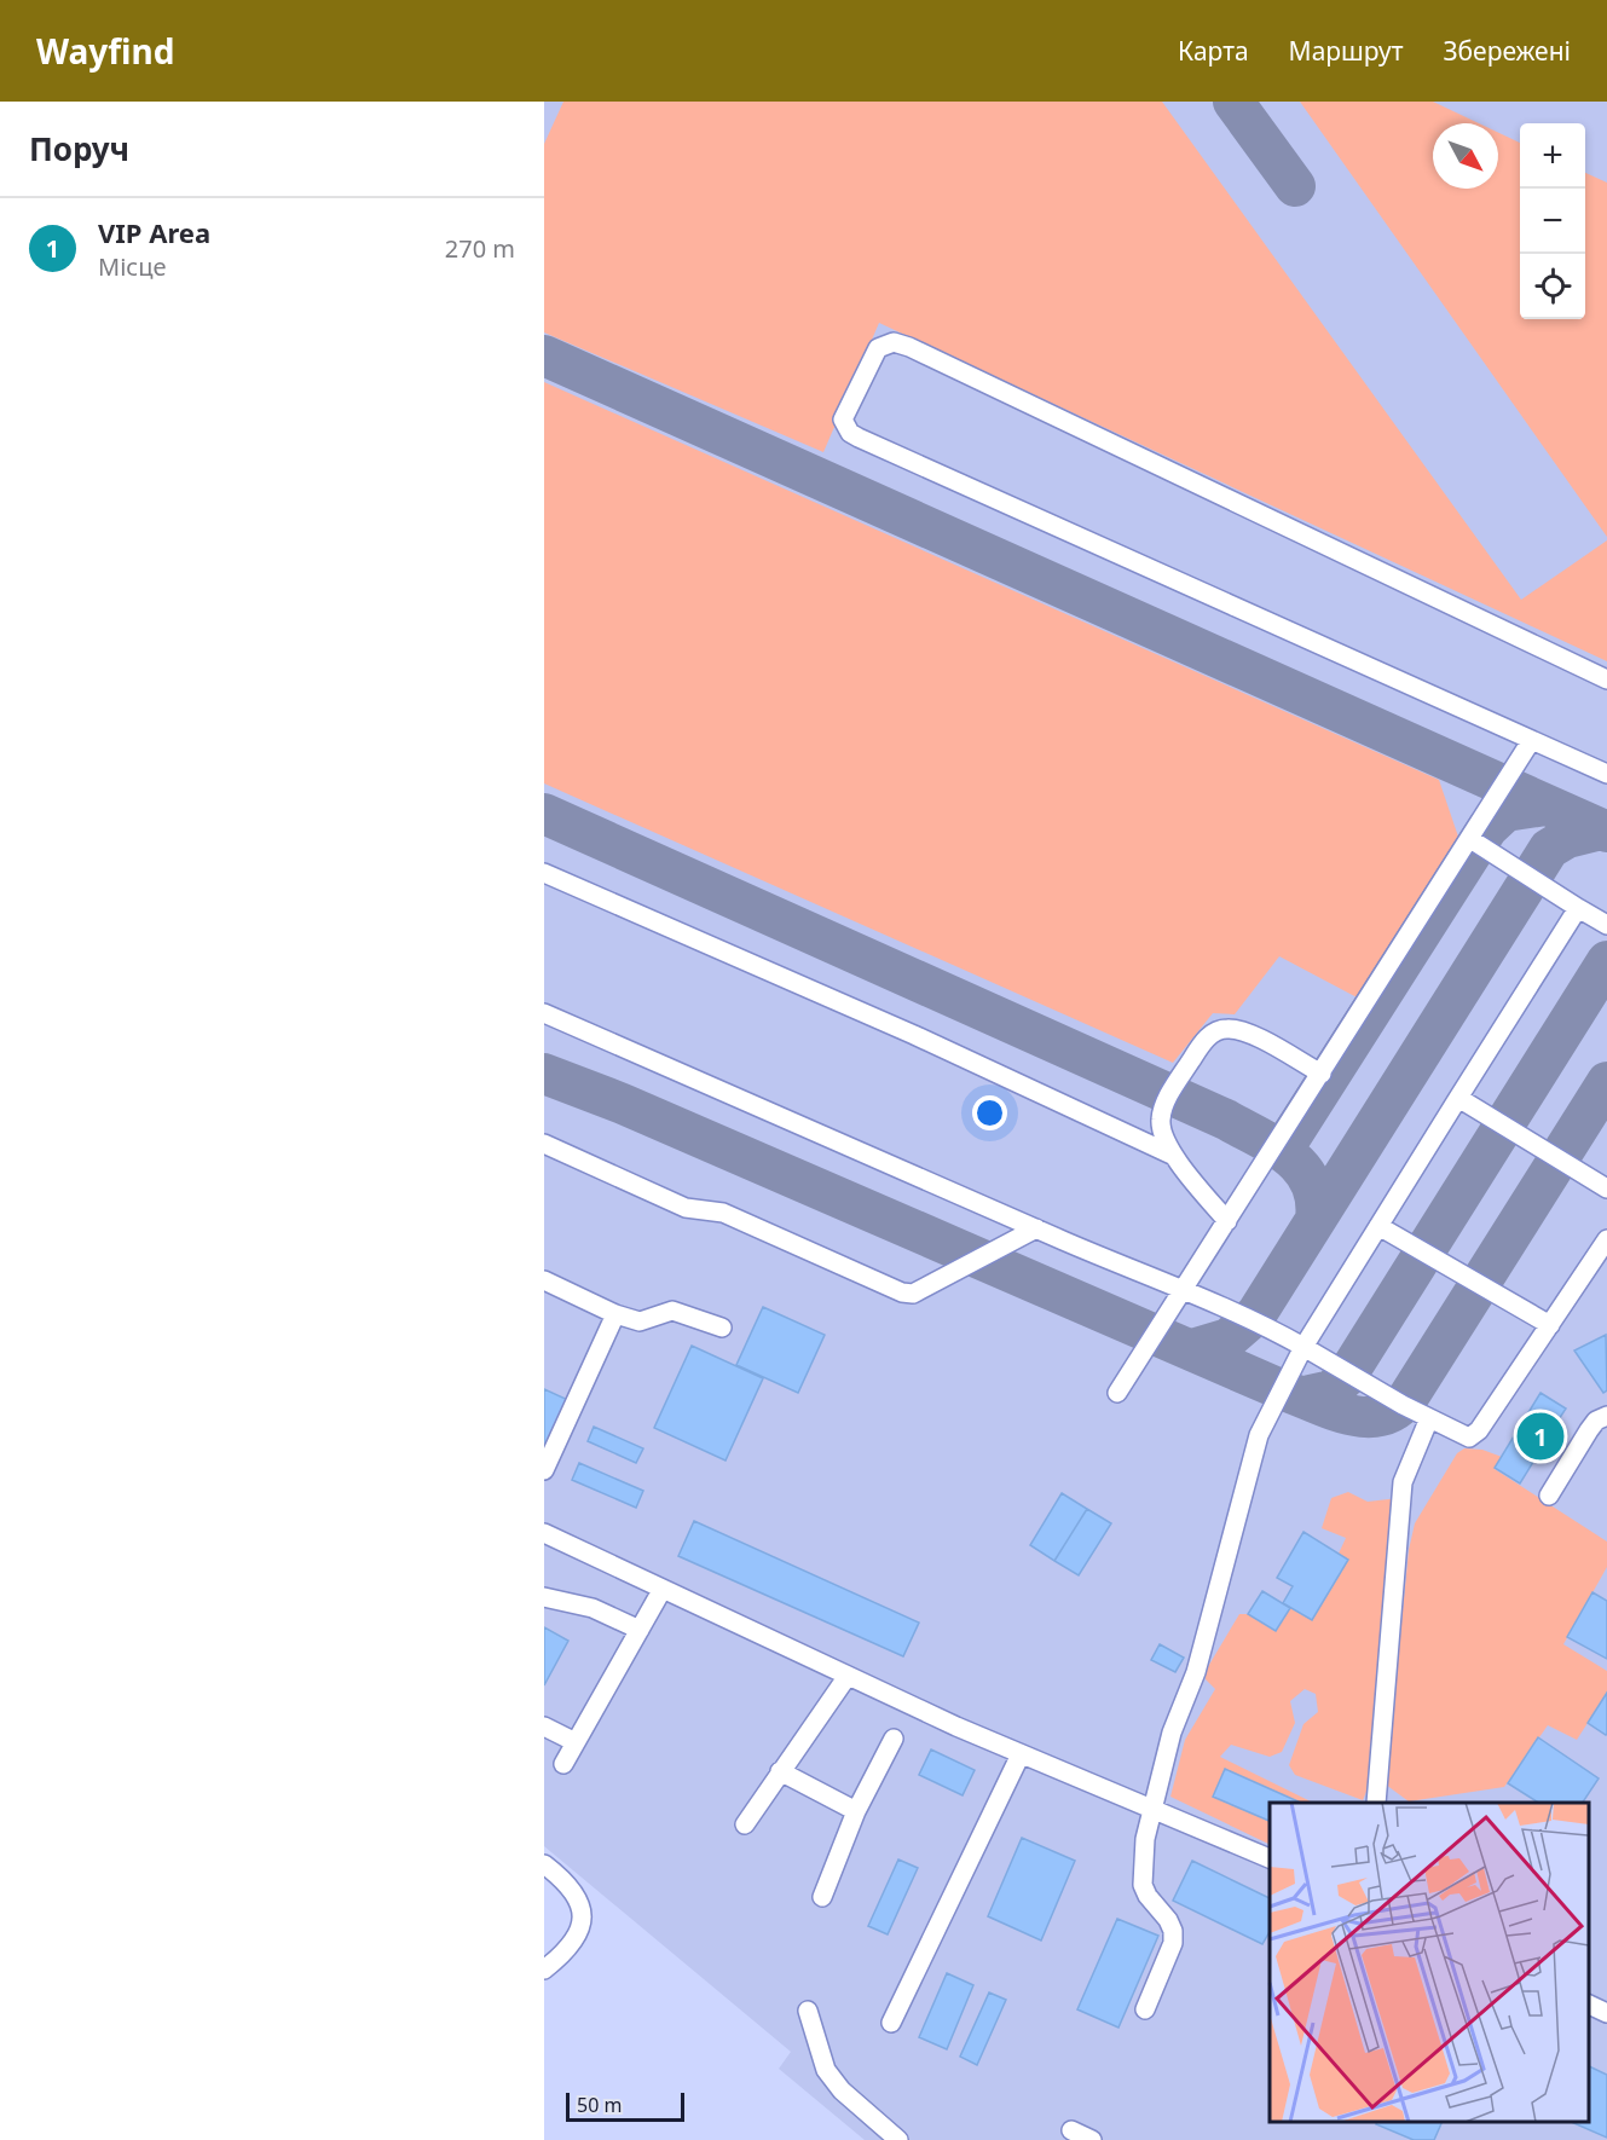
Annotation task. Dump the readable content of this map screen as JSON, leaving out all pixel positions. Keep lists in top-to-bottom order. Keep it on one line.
{"scale_bar":"50 m","north":"bottom right","page":{"header":"Wayfind","nav":["Карта","Маршрут","Збережені"],"heading":"Поруч","map_buttons":["+","−"],"list":[{"mark":"1","name":"VIP Area","note":"Місце","value":"270 m"}],"pins":"1","scale":"50 m"}}
